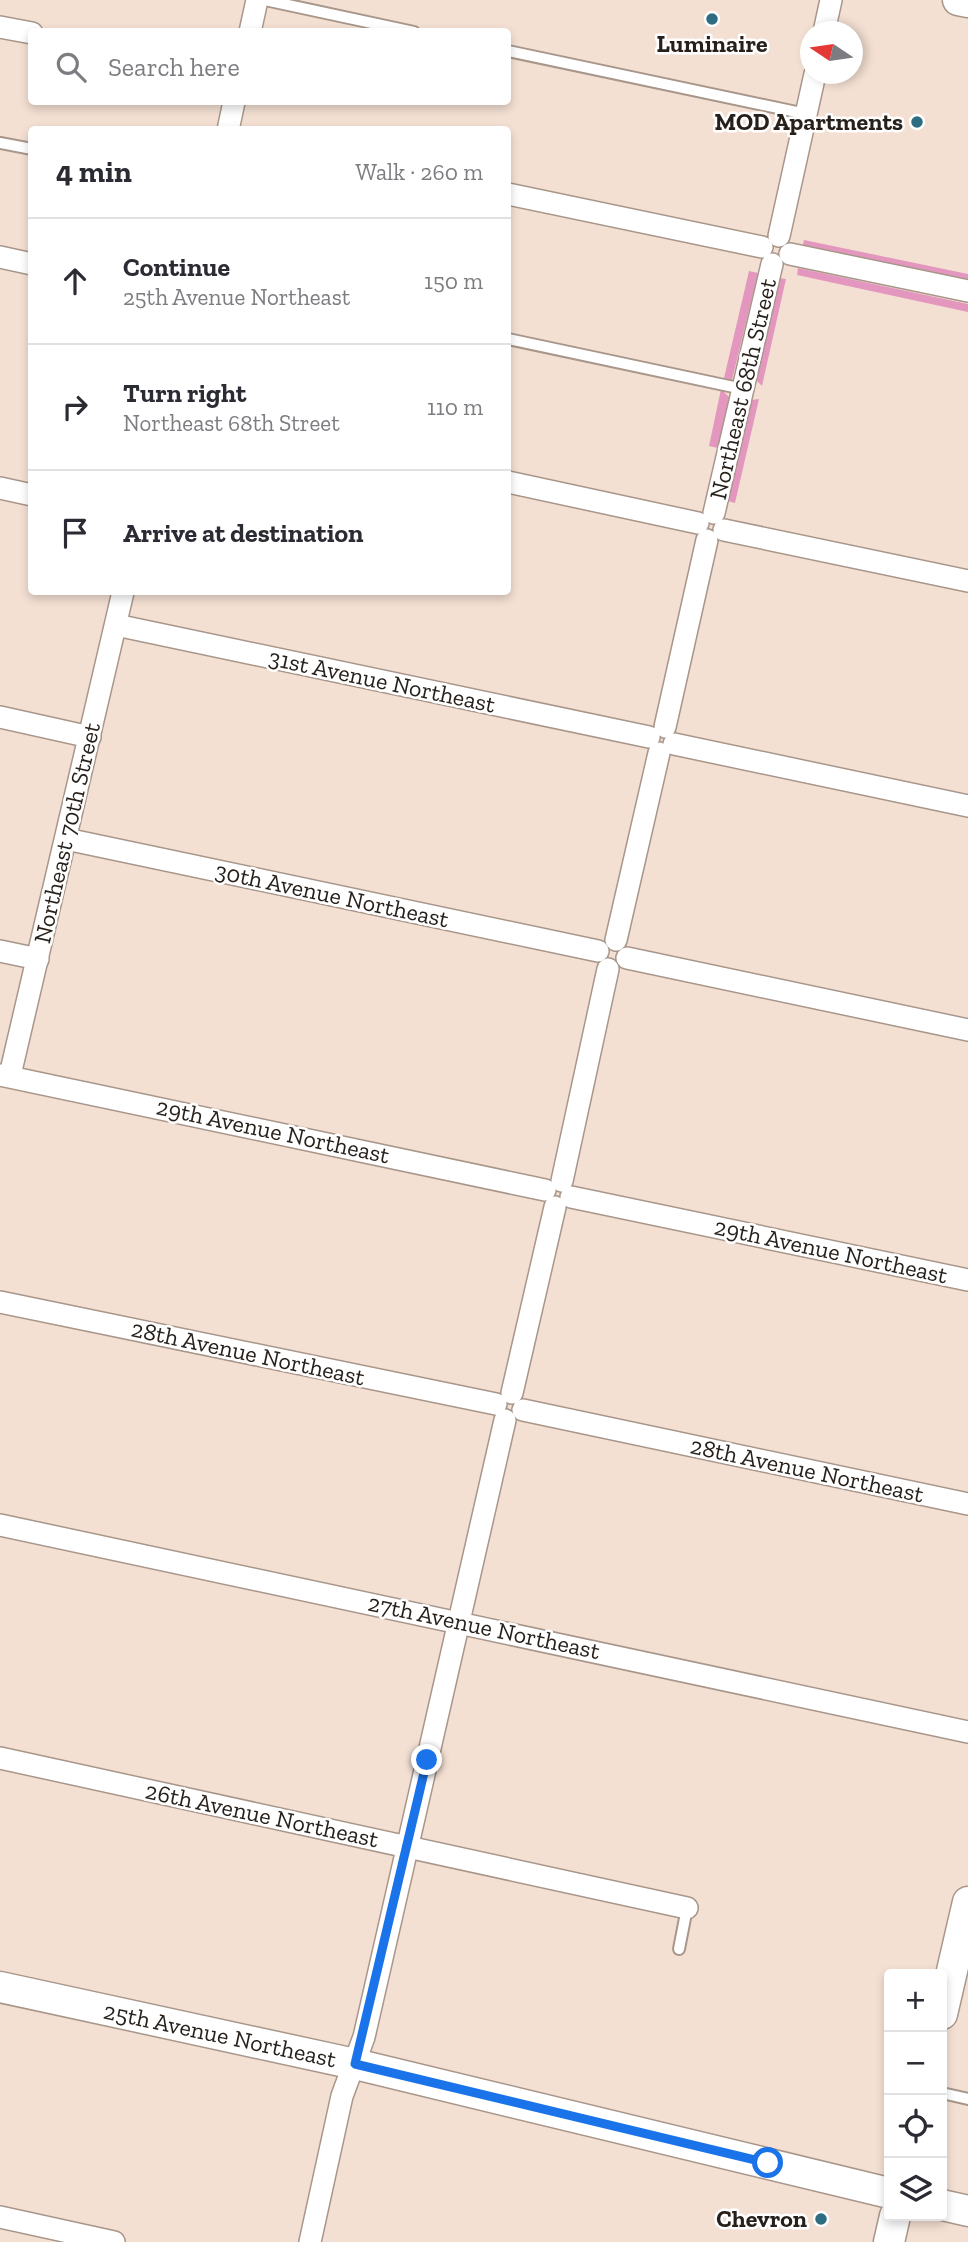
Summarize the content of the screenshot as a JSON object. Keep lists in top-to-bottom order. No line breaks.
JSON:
{"streets":{"main road":["25th Avenue Northeast"],"street":["Northeast 68th Street","31st Avenue Northeast","Northeast 70th Street","30th Avenue Northeast","29th Avenue Northeast","28th Avenue Northeast","27th Avenue Northeast","26th Avenue Northeast"]},"crossings":[["Northeast 68th Street","31st Avenue Northeast"],["Northeast 68th Street","30th Avenue Northeast"],["Northeast 68th Street","29th Avenue Northeast"],["Northeast 68th Street","28th Avenue Northeast"],["Northeast 68th Street","27th Avenue Northeast"],["Northeast 68th Street","26th Avenue Northeast"],["Northeast 68th Street","25th Avenue Northeast"],["31st Avenue Northeast","Northeast 70th Street"],["Northeast 70th Street","30th Avenue Northeast"],["Northeast 70th Street","29th Avenue Northeast"]],"places":["Luminaire","MOD Apartments","Chevron"],"north":"left","page":{"search":"Search here","heading":["4 min","Walk · 260 m"],"list":[["Continue","25th Avenue Northeast","150 m"],["Turn right","Northeast 68th Street","110 m"],"Arrive at destination"],"map_buttons":["+","−"]}}
